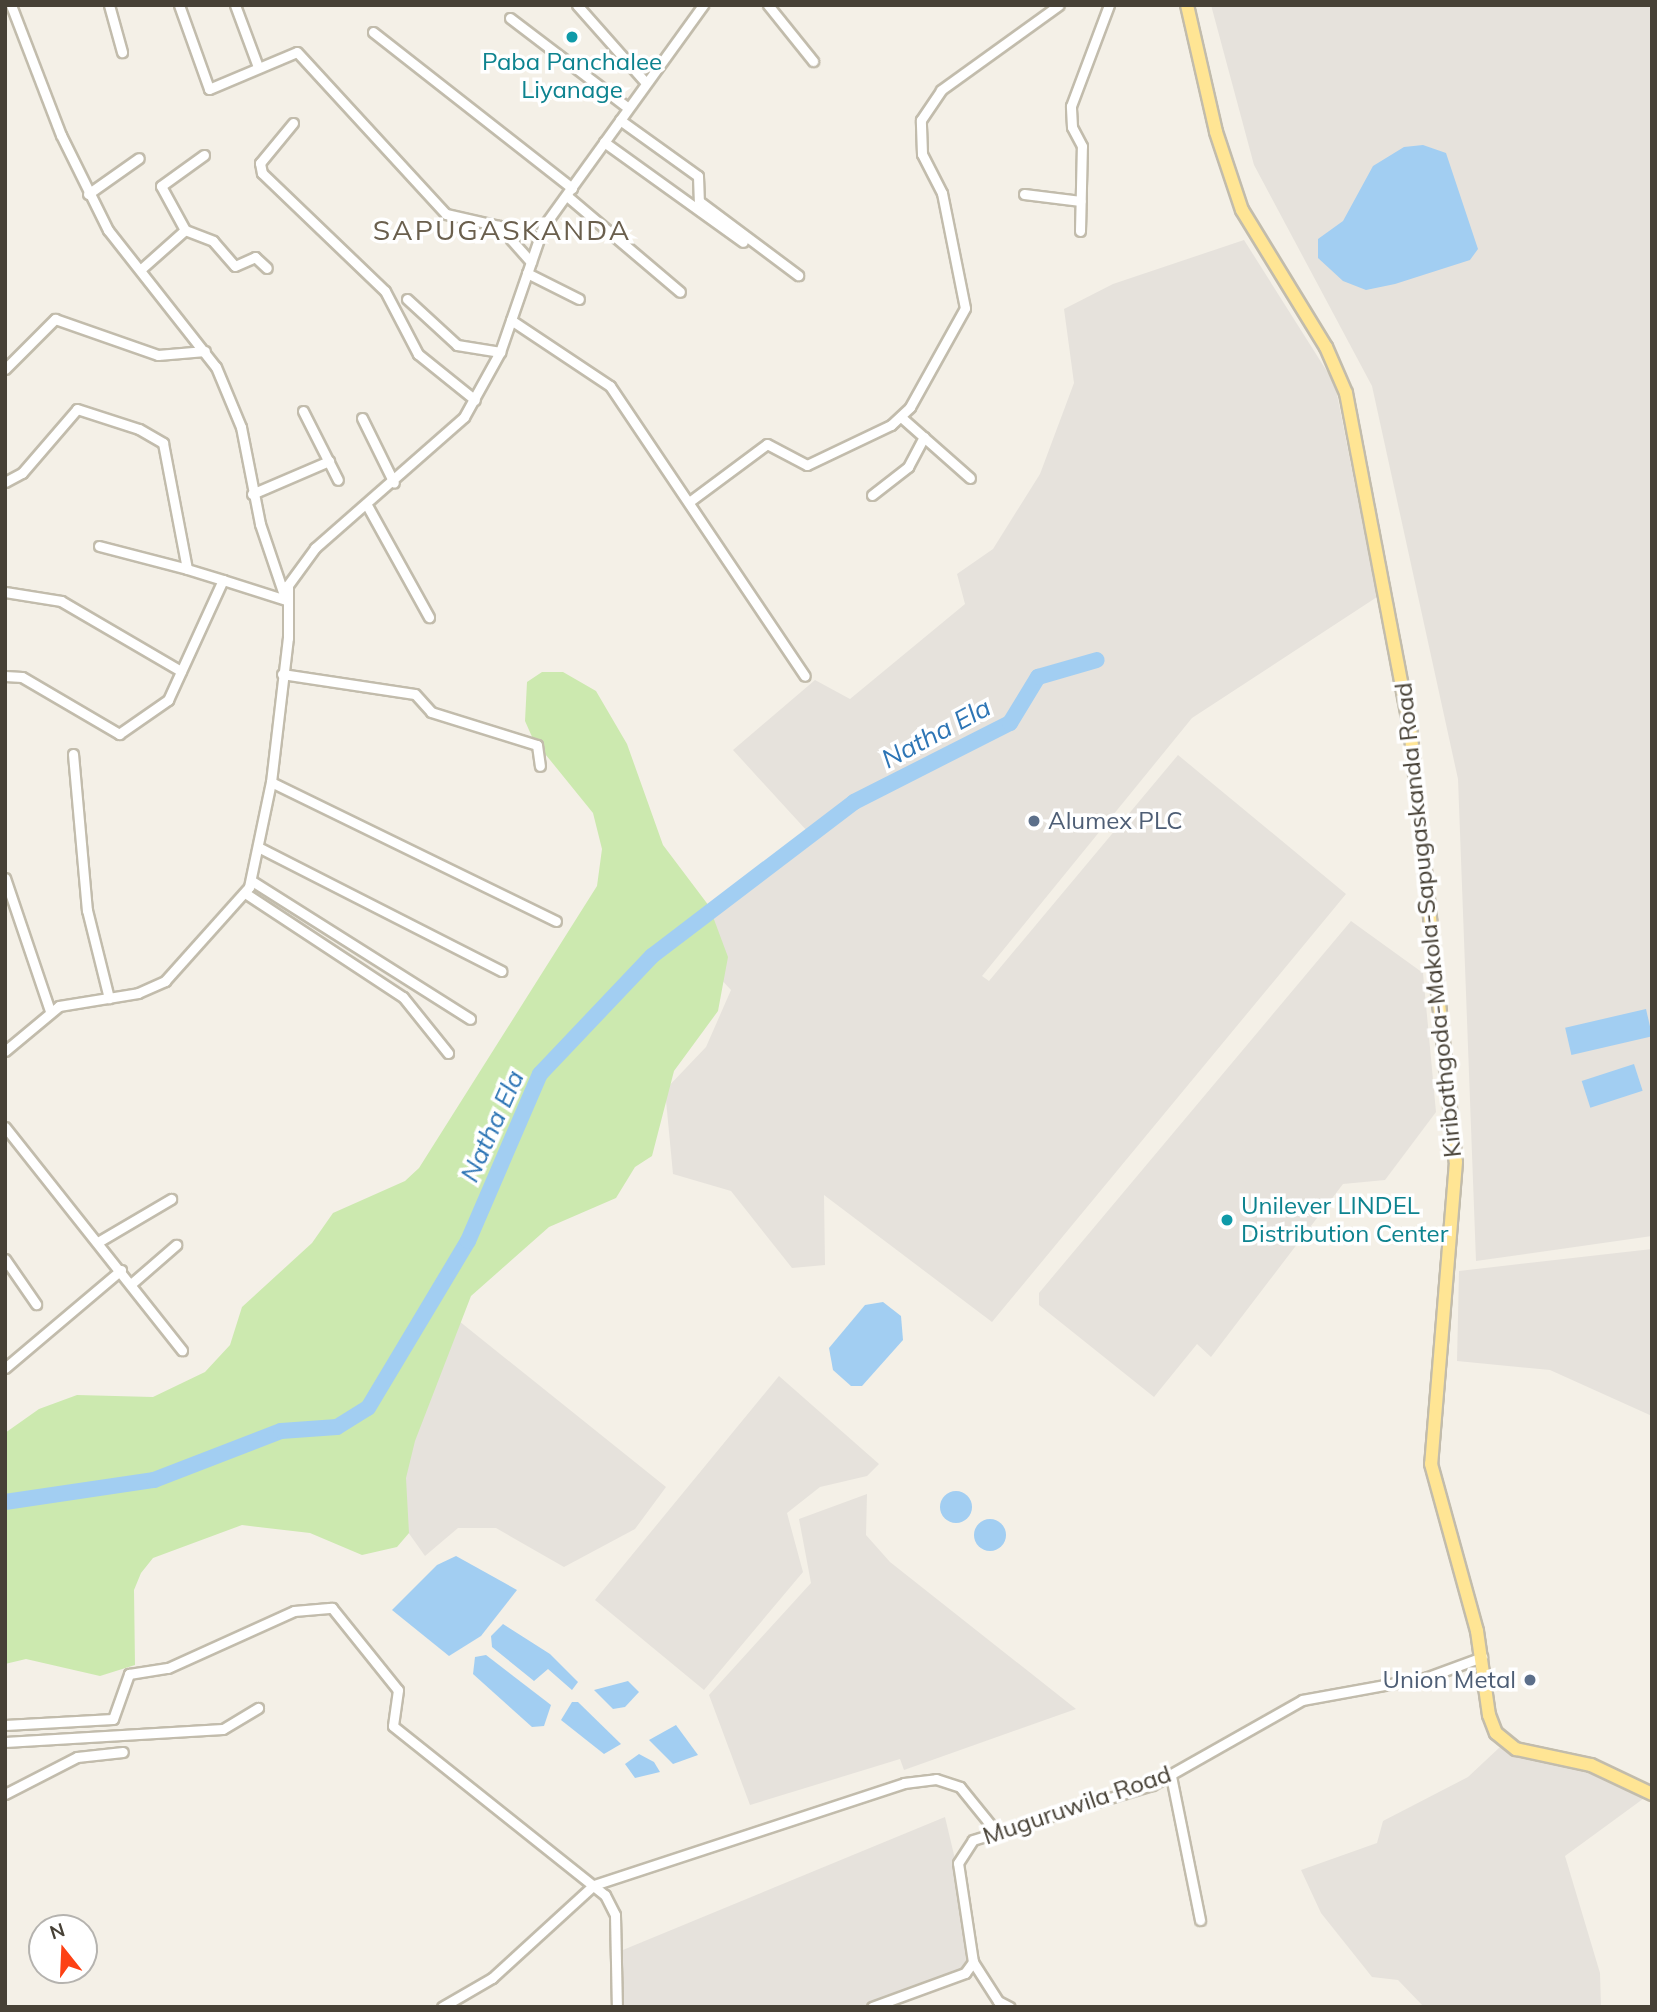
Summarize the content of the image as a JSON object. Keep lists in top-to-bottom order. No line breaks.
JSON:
{"streets":{"main road":["Kiribathgoda-Makola-Sapugaskanda Road"],"street":["Muguruwila Road"]},"crossings":[["Kiribathgoda-Makola-Sapugaskanda Road","Muguruwila Road"]],"districts":["SAPUGASKANDA"],"water":["Natha Ela"],"places":["Paba Panchalee Liyanage","Alumex PLC","Unilever LINDEL Distribution Center","Union Metal"],"north":"top"}
